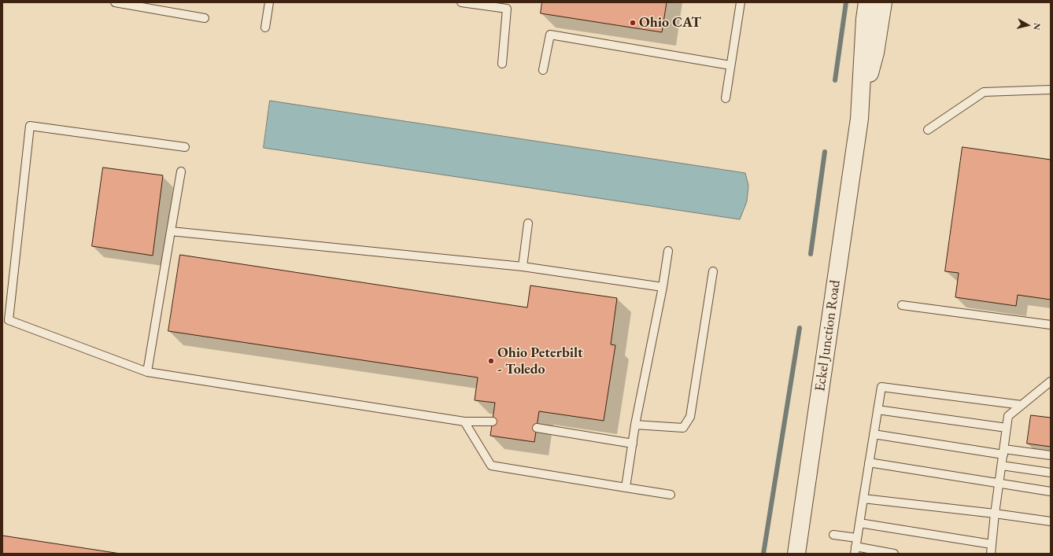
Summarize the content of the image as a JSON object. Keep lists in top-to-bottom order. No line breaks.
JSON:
{"streets":{"street":["Eckel Junction Road"]},"places":["Ohio CAT","Ohio Peterbilt - Toledo"],"north":"right"}
